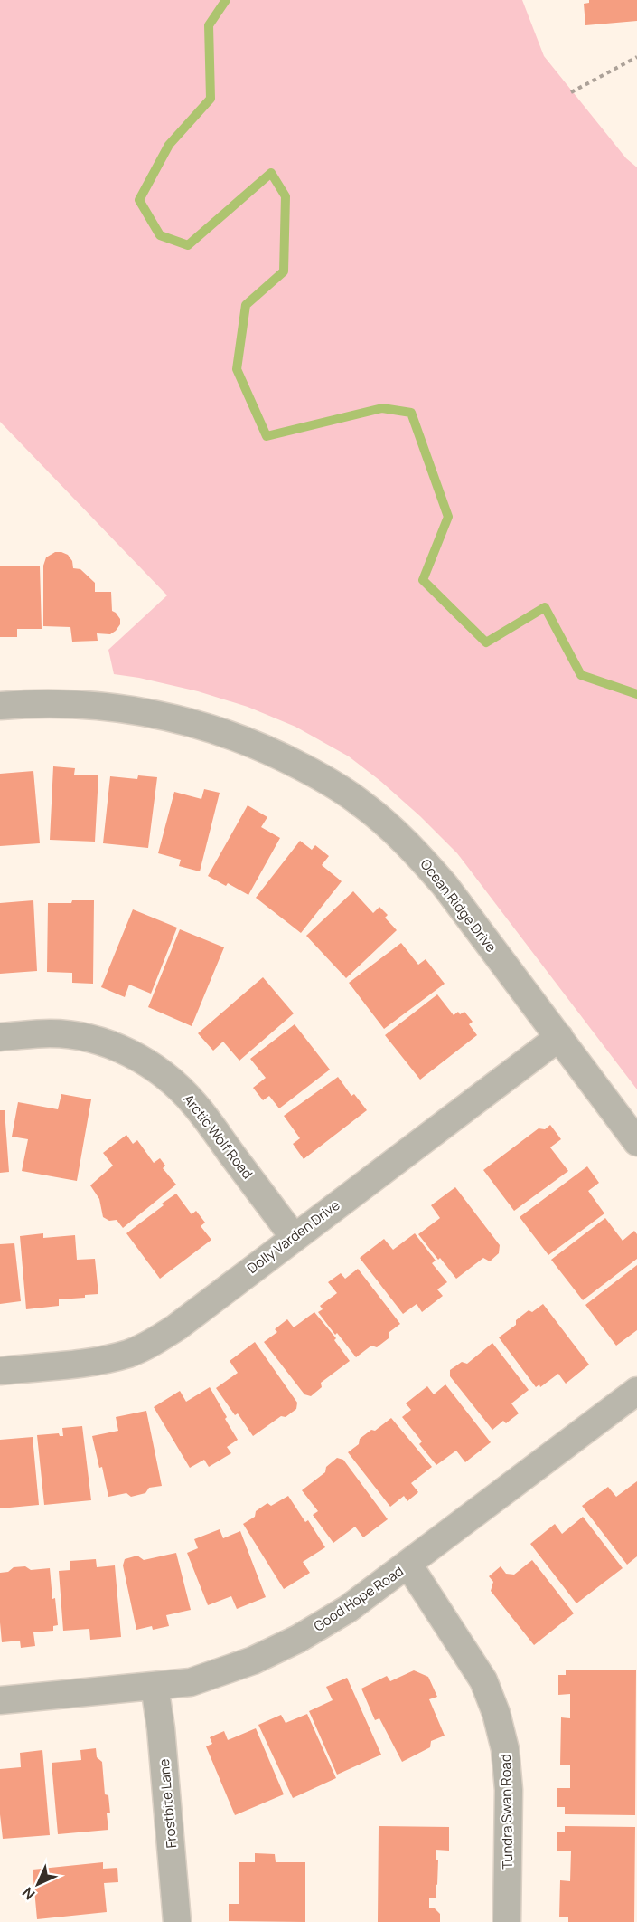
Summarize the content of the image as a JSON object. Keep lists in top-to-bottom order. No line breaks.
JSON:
{"streets":{"street":["Ocean Ridge Drive","Arctic Wolf Road","Dolly Varden Drive","Good Hope Road","Frostbite Lane","Tundra Swan Road"]},"crossings":[["Ocean Ridge Drive","Dolly Varden Drive"],["Arctic Wolf Road","Dolly Varden Drive"],["Good Hope Road","Frostbite Lane"],["Good Hope Road","Tundra Swan Road"]],"north":"bottom left"}
